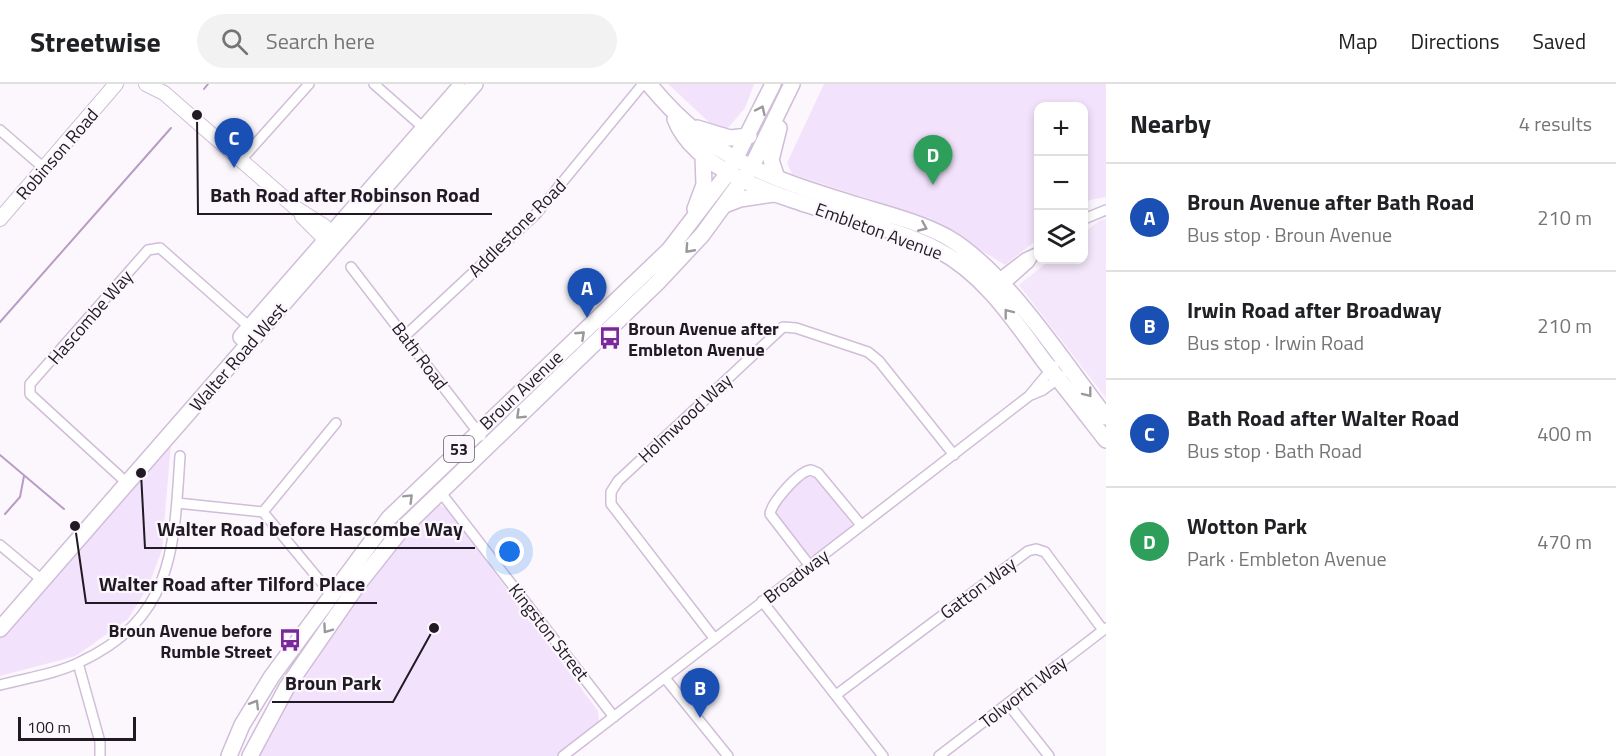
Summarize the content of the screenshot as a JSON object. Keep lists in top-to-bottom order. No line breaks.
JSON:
{"streets":{"main road":["Robinson Road","Embleton Avenue","Walter Road West","Broun Avenue","53"],"street":["Addlestone Road","Hascombe Way","Bath Road","Holmwood Way","Broadway","Gatton Way","Kingston Street","Tolworth Way"]},"crossings":[["Addlestone Road","Bath Road"],["Embleton Avenue","Broun Avenue"],["Embleton Avenue","Broadway"],["Hascombe Way","Walter Road West"],["Bath Road","Broun Avenue"],["Broun Avenue","Kingston Street"],["Holmwood Way","Broadway"],["Broadway","Kingston Street"],["Gatton Way","Tolworth Way"]],"places":{"other":["Bath Road after Robinson Road","Walter Road before Hascombe Way","Walter Road after Tilford Place","Broun Park"],"bus stop":["Broun Avenue after Embleton Avenue","Broun Avenue before Rumble Street"]},"scale_bar":"100 m","page":{"header":"Streetwise","search":"Search here","nav":["Map","Directions","Saved"],"heading":["Nearby","4 results"],"map_buttons":["+","−"],"pins":["C","D","A","B"],"list":[{"mark":"A","name":"Broun Avenue after Bath Road","note":"Bus stop · Broun Avenue","value":"210 m"},{"mark":"B","name":"Irwin Road after Broadway","note":"Bus stop · Irwin Road","value":"210 m"},{"mark":"C","name":"Bath Road after Walter Road","note":"Bus stop · Bath Road","value":"400 m"},{"mark":"D","name":"Wotton Park","note":"Park · Embleton Avenue","value":"470 m"}],"scale":"100 m"}}
